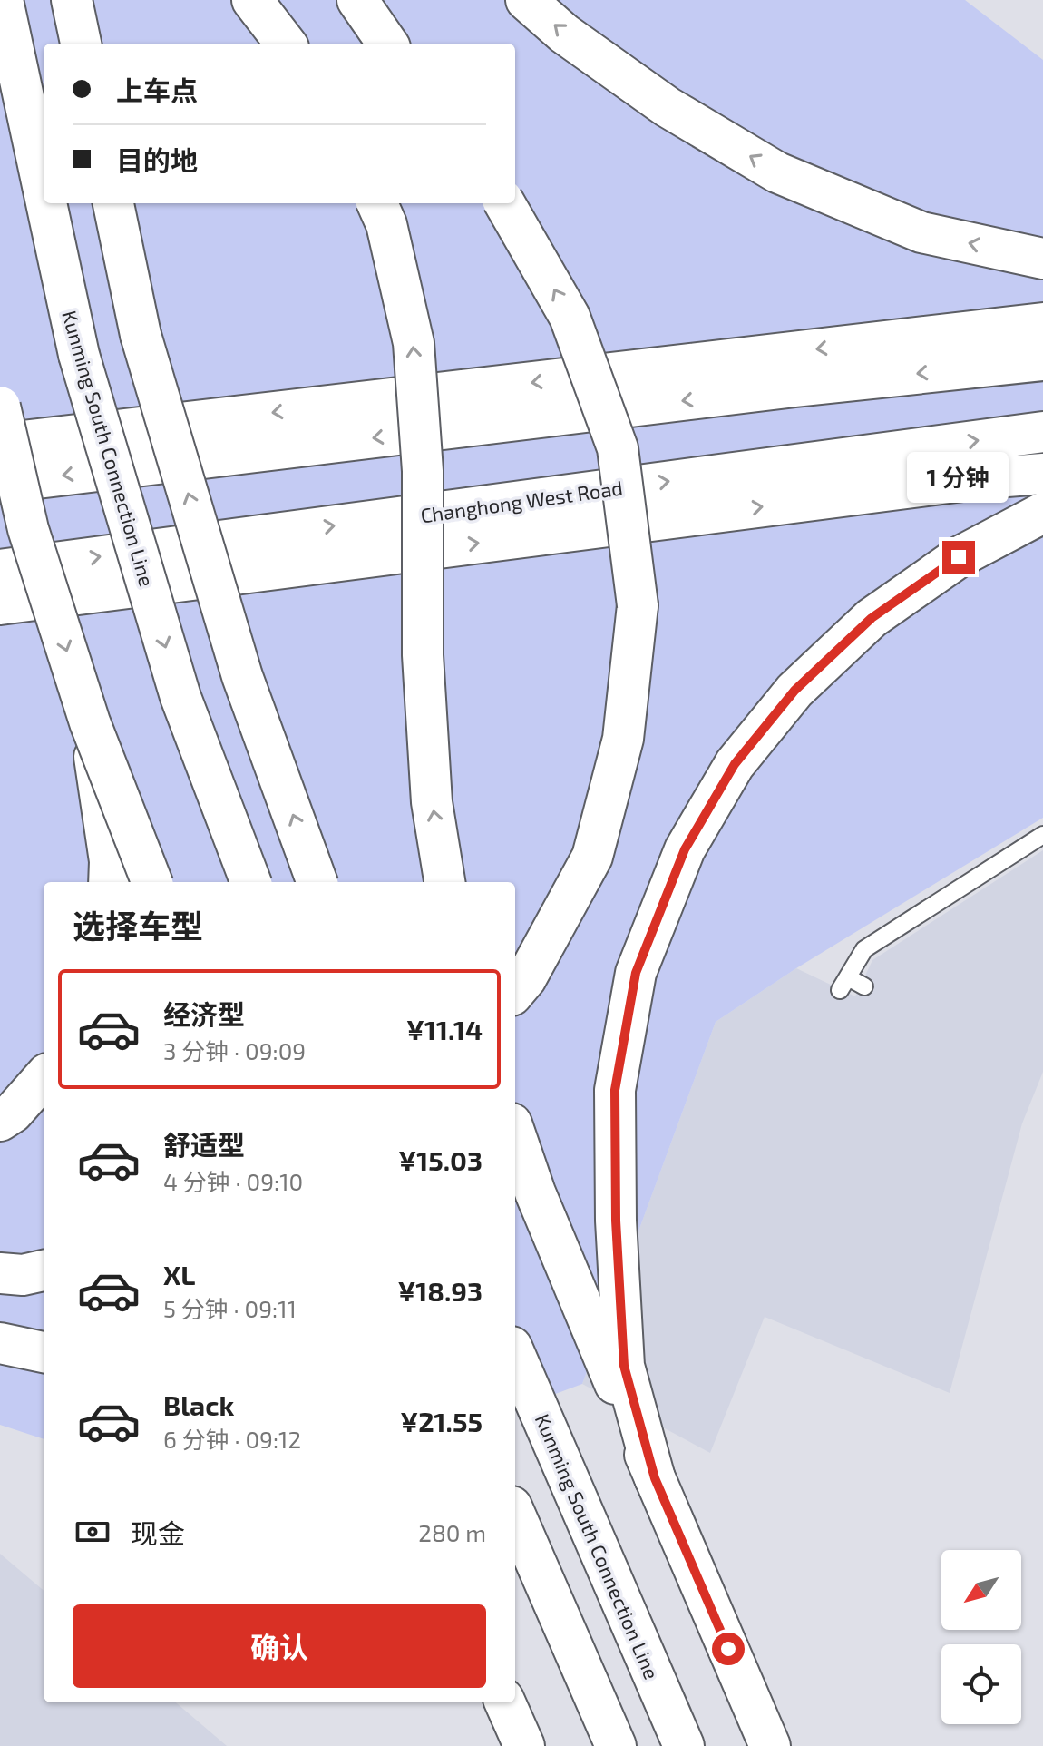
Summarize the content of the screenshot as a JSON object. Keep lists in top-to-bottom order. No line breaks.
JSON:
{"streets":{"main road":["Kunming South Connection Line","Changhong West Road"]},"north":"bottom left","page":{"banner":["上车点","目的地"],"bubble":"1 分钟","heading":"选择车型","list":[{"name":"经济型","note":"3 分钟 · 09:09","value":"¥11.14"},{"name":"舒适型","note":"4 分钟 · 09:10","value":"¥15.03"},{"name":"XL","note":"5 分钟 · 09:11","value":"¥18.93"},{"name":"Black","note":"6 分钟 · 09:12","value":"¥21.55"}],"pay":["现金","280 m"],"buttons":"确认"}}
